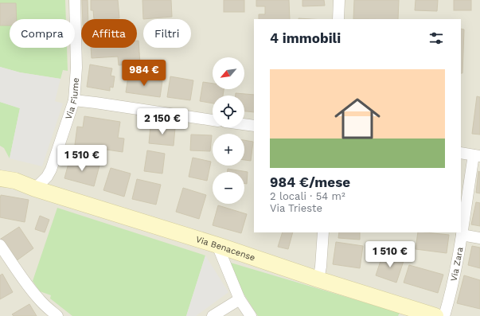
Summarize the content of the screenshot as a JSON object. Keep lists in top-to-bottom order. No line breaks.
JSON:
{"streets":{"main road":["Via Benacense"],"street":["Via Fiume","Via Zara"]},"crossings":[["Via Fiume","Via Benacense"]],"north":"bottom left","page":{"chip":["Compra","Affitta","Filtri"],"heading":"4 immobili","map_buttons":["+","−"],"list":[{"name":"984 €/mese","note":"2 locali · 54 m² · Via Trieste"}],"price":["984 €","2 150 €","1 510 €","1 510 €"]}}
